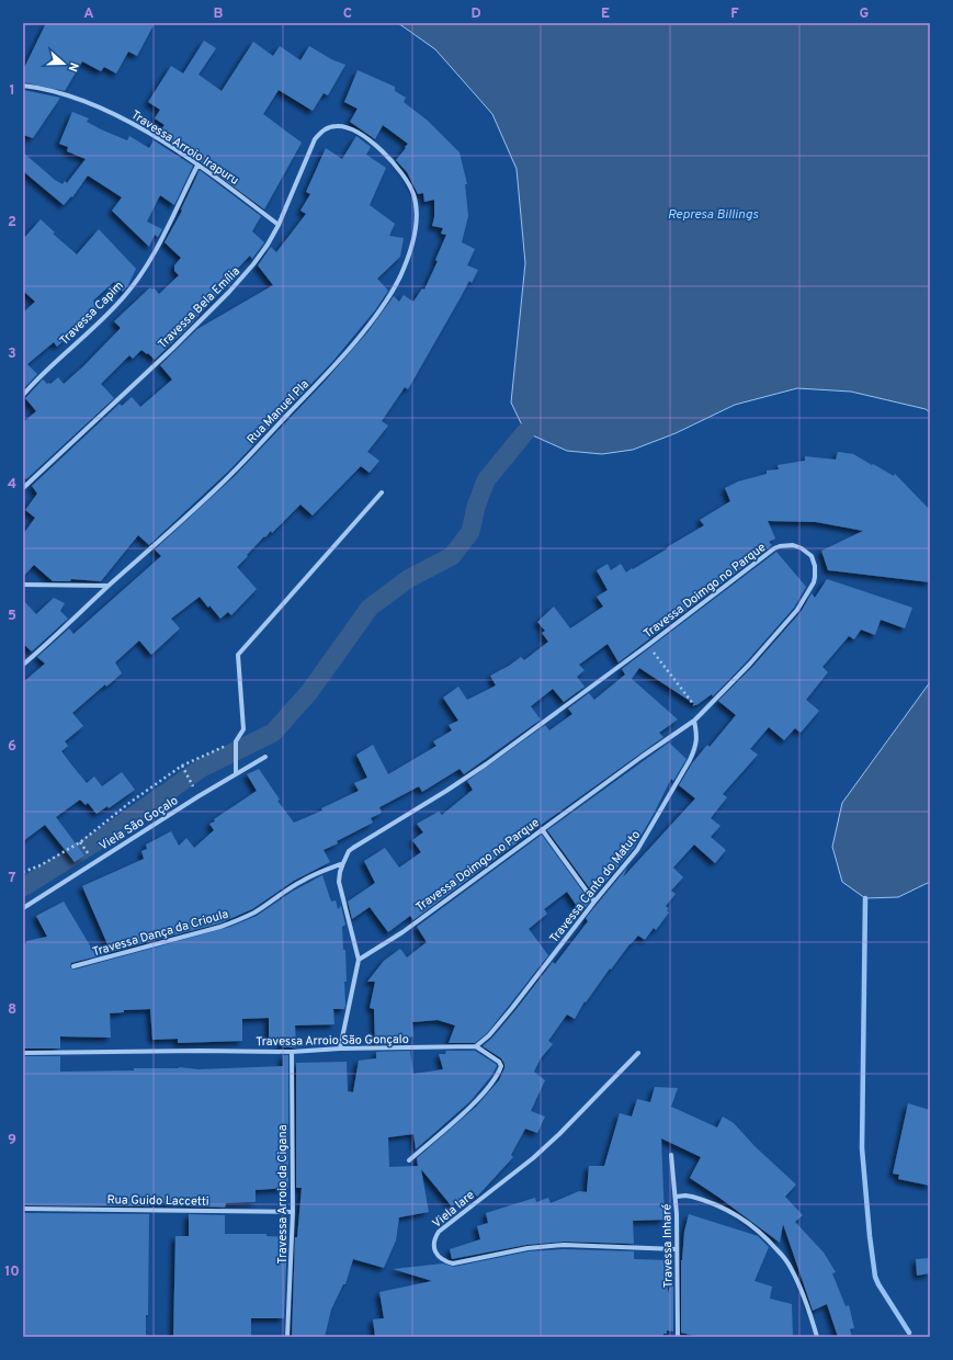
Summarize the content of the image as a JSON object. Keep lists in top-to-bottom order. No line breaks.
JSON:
{"streets":{"street":["Travessa Arroio Irapuru","Travessa Bela Emília","Travessa Capim","Rua Manuel Pla","Travessa Doimgo no Parque","Viela São Goçalo","Travessa Canto do Matuto","Travessa Dança da Crioula","Travessa Arroio São Gonçalo","Travessa Arroio da Cigana","Rua Guido Laccetti","Viela Iare","Travessa Inharé"]},"crossings":[["Travessa Arroio Irapuru","Travessa Bela Emília"],["Travessa Arroio Irapuru","Travessa Capim"],["Travessa Bela Emília","Rua Manuel Pla"],["Travessa Doimgo no Parque","Travessa Canto do Matuto"],["Travessa Doimgo no Parque","Travessa Dança da Crioula"],["Travessa Canto do Matuto","Travessa Arroio São Gonçalo"],["Travessa Arroio São Gonçalo","Travessa Arroio da Cigana"],["Travessa Arroio da Cigana","Rua Guido Laccetti"],["Viela Iare","Travessa Inharé"]],"water":["Represa Billings"],"north":"right","grid":{"columns":["A","B","C","D","E","F","G"],"rows":["1","2","3","4","5","6","7","8","9","10"]}}
